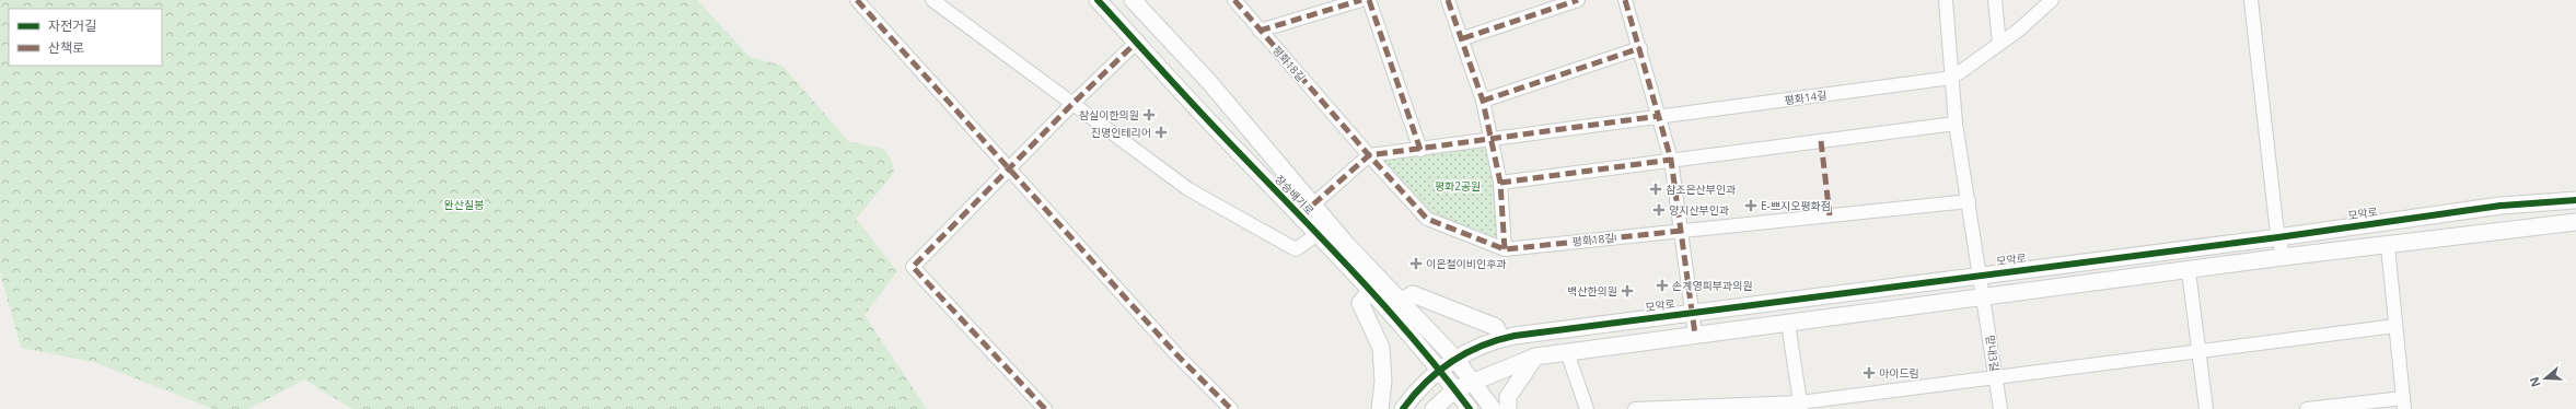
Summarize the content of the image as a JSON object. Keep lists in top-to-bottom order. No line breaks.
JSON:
{"streets":{"street":["평화18길","평화14길","장승배기로","모악로","맏내3길"]},"crossings":[["장승배기로","모악로"]],"parks":["평화2공원","완산칠봉"],"places":{"health":["참실이한의원","진명인테리어","참조은산부인과","E-쁘지오평화점","양지산부인과","이은철이비인후과","손계영피부과의원","백산한의원","아이드림"]},"legend":["자전거길","산책로"],"north":"left"}
